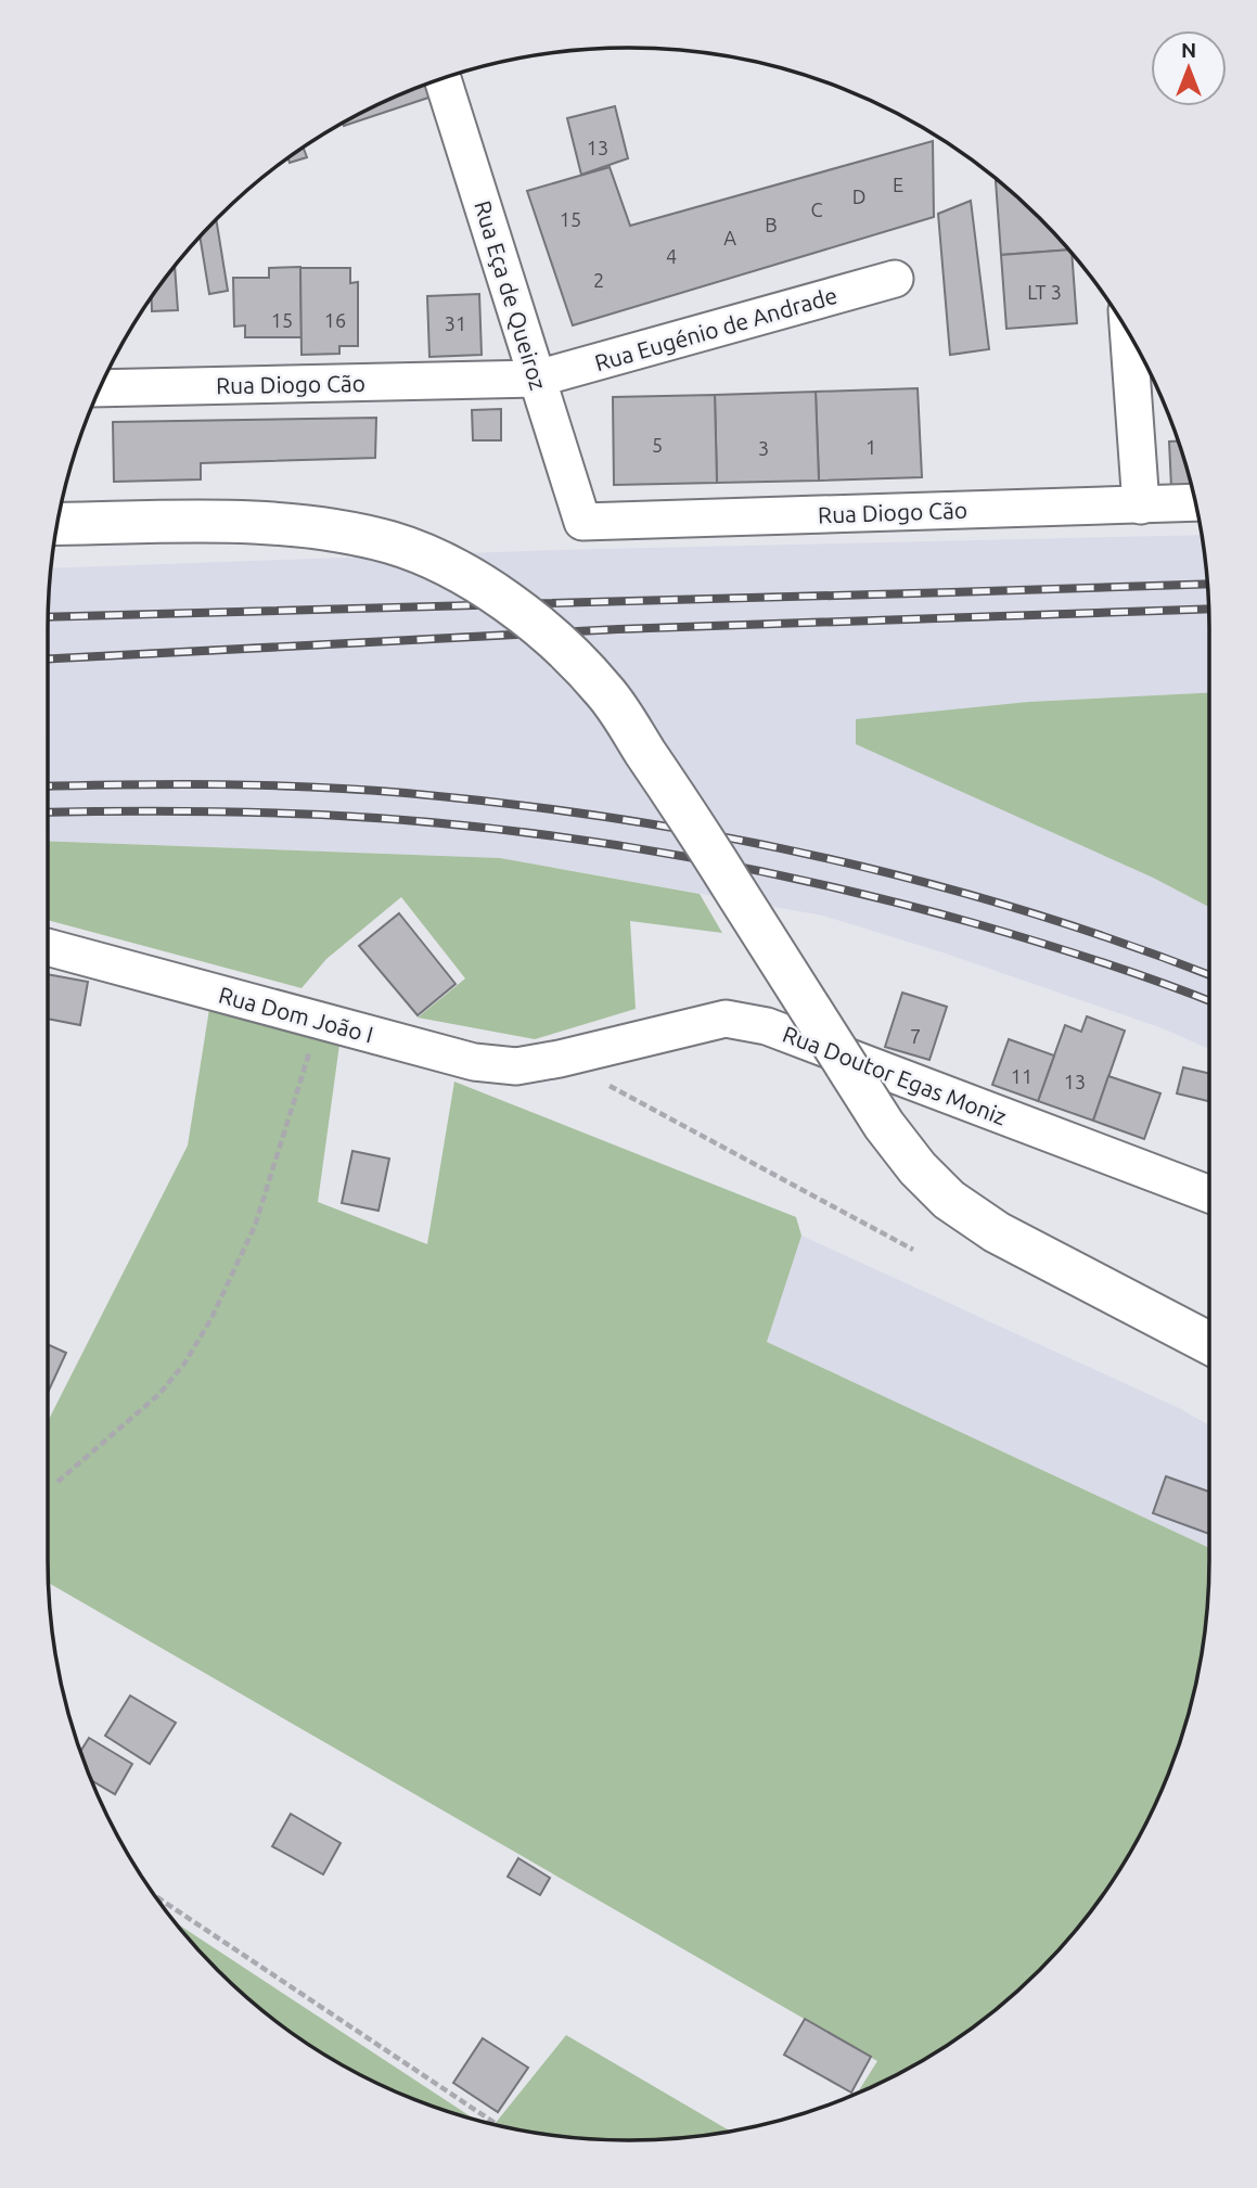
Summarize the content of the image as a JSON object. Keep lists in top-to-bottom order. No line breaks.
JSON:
{"streets":{"street":["Rua Eça de Queiroz","Rua Eugénio de Andrade","Rua Diogo Cão","Rua Dom João I","Rua Doutor Egas Moniz"]},"crossings":[["Rua Eça de Queiroz","Rua Eugénio de Andrade"],["Rua Eça de Queiroz","Rua Diogo Cão"],["Rua Eugénio de Andrade","Rua Diogo Cão"],["Rua Dom João I","Rua Doutor Egas Moniz"]],"house_numbers":["13","E","D","C","15","B","A","4","2","LT 3","15","16","31","5","1","3","7","11","13"],"north":"top"}
